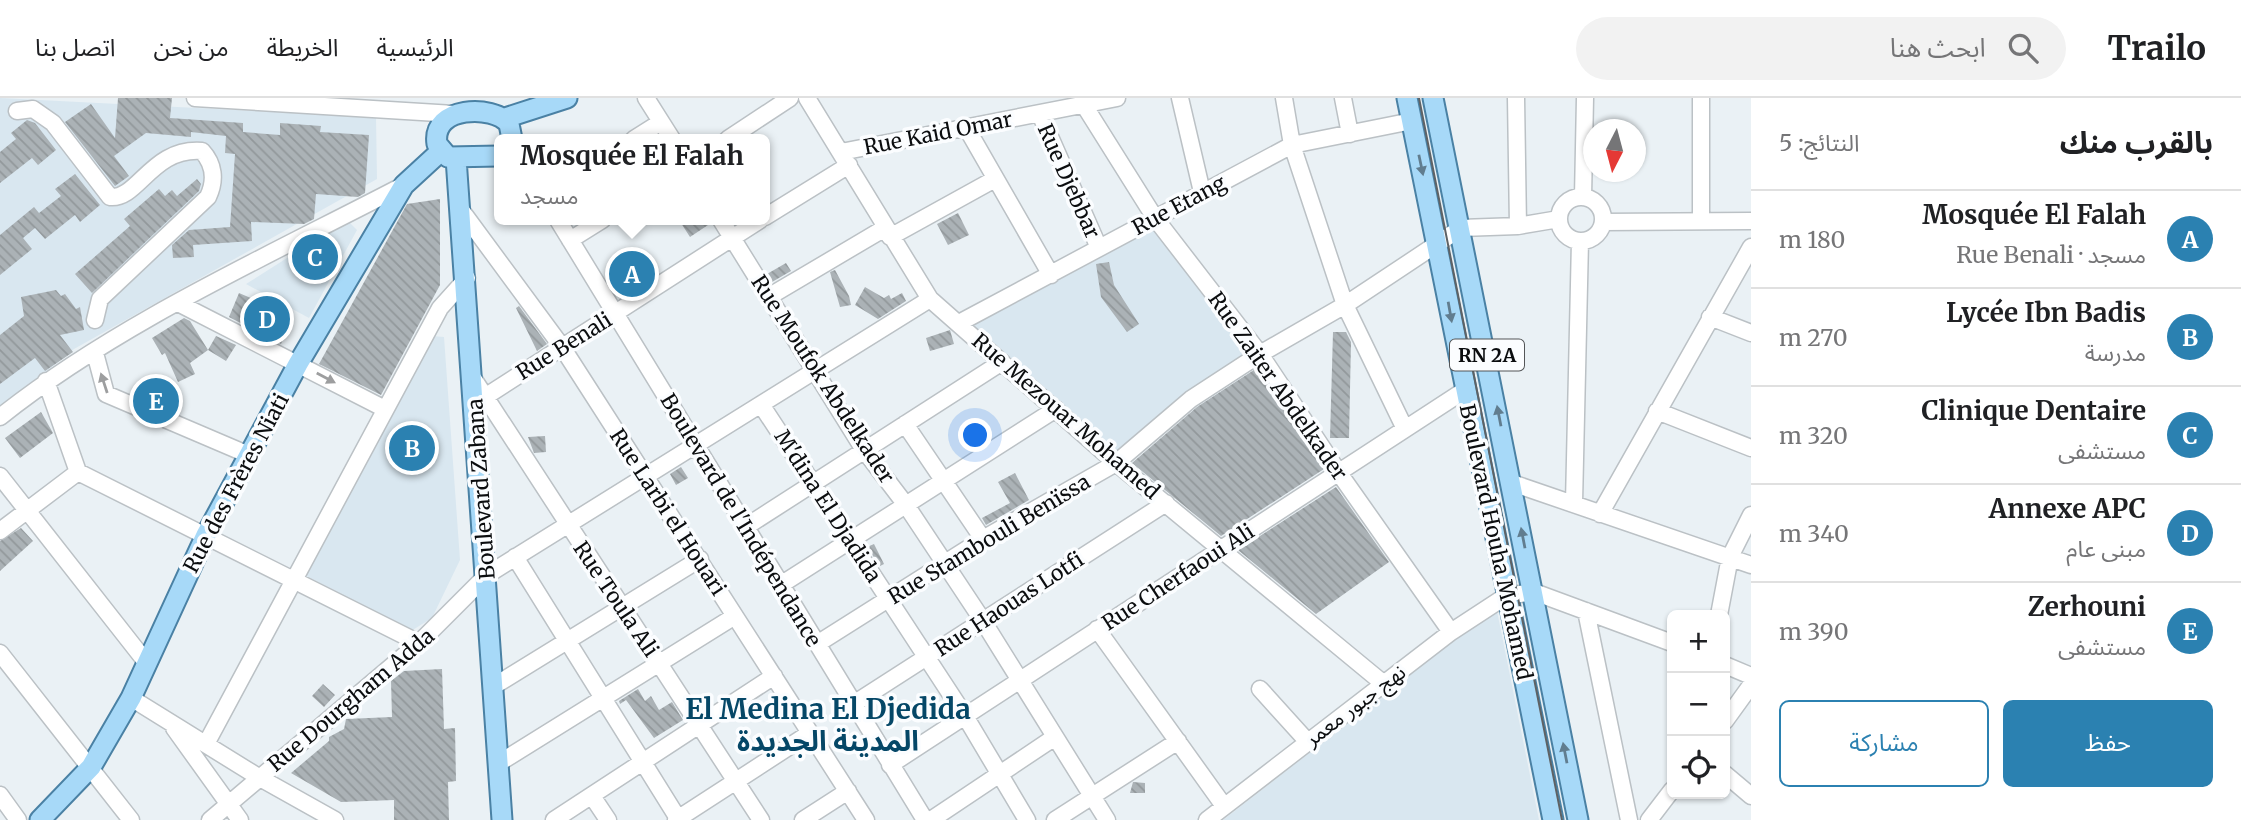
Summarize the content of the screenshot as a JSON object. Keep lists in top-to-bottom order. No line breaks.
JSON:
{"streets":{"main road":["RN 2A","Rue des Frères Niati","Boulevard Zabana","Boulevard Houha Mohamed"],"street":["Rue Kaid Omar","Rue Djebbar","Rue Etang","Rue Benali","Rue Moufok Abdelkader","Rue Zaiter Abdelkader","Rue Mezouar Mohamed","M'dina El Djadida","Rue Larbi el Houari","Boulevard de l'Indépendance","Rue Stambouli Benïssa","Rue Cherfaoui Ali","Rue Toula Ali","Rue Haouas Lotfi","Rue Dourgham Adda","نهج جبور معمر"]},"crossings":[["Rue Kaid Omar","Rue Djebbar"],["Rue Kaid Omar","Rue Zaiter Abdelkader"],["Rue Kaid Omar","Rue Mezouar Mohamed"],["Rue Djebbar","Rue Etang"],["Rue Etang","Rue Zaiter Abdelkader"],["Rue Etang","Rue Mezouar Mohamed"],["Rue Etang","Boulevard Houha Mohamed"],["Rue Benali","Rue Moufok Abdelkader"],["Rue Benali","Boulevard Zabana"],["Rue Benali","Rue Larbi el Houari"],["Rue Benali","Boulevard de l'Indépendance"],["Rue Benali","Rue Toula Ali"],["Rue Moufok Abdelkader","Rue Stambouli Benïssa"],["Rue Moufok Abdelkader","Rue Cherfaoui Ali"],["Rue Moufok Abdelkader","Rue Haouas Lotfi"],["Rue Moufok Abdelkader","Rue Dourgham Adda"],["Rue Zaiter Abdelkader","Rue Stambouli Benïssa"],["Rue Zaiter Abdelkader","Rue Cherfaoui Ali"],["Rue Zaiter Abdelkader","نهج جبور معمر"],["Rue Mezouar Mohamed","Rue Stambouli Benïssa"],["Rue Mezouar Mohamed","Rue Cherfaoui Ali"],["Rue Mezouar Mohamed","Rue Haouas Lotfi"],["Rue Mezouar Mohamed","Rue Dourgham Adda"],["Rue Mezouar Mohamed","نهج جبور معمر"],["Rue des Frères Niati","Boulevard Zabana"],["Boulevard Zabana","Rue Larbi el Houari"],["Boulevard Zabana","Rue Toula Ali"],["Boulevard Zabana","Rue Dourgham Adda"],["M'dina El Djadida","Rue Stambouli Benïssa"],["M'dina El Djadida","Rue Cherfaoui Ali"],["M'dina El Djadida","Rue Haouas Lotfi"],["M'dina El Djadida","Rue Dourgham Adda"],["Rue Larbi el Houari","Rue Dourgham Adda"],["Boulevard de l'Indépendance","Rue Stambouli Benïssa"],["Boulevard de l'Indépendance","Rue Cherfaoui Ali"],["Boulevard de l'Indépendance","Rue Haouas Lotfi"],["Boulevard de l'Indépendance","Rue Dourgham Adda"],["Rue Stambouli Benïssa","Boulevard Houha Mohamed"],["Boulevard Houha Mohamed","Rue Cherfaoui Ali"],["Boulevard Houha Mohamed","نهج جبور معمر"],["Rue Toula Ali","Rue Dourgham Adda"]],"districts":["El Medina El Djedida المدينة الجديدة"],"north":"bottom","page":{"header":"Trailo","search":"ابحث هنا","nav":["الرئيسية","الخريطة","من نحن","اتصل بنا"],"heading":["بالقرب منك","النتائج: 5"],"popup":["Mosquée El Falah","مسجد"],"list":[{"mark":"A","name":"Mosquée El Falah","note":"مسجد · Rue Benali","value":"180 m"},{"mark":"B","name":"Lycée Ibn Badis","note":"مدرسة","value":"270 m"},{"mark":"C","name":"Clinique Dentaire","note":"مستشفى","value":"320 m"},{"mark":"D","name":"Annexe APC","note":"مبنى عام","value":"340 m"},{"mark":"E","name":"Zerhouni","note":"مستشفى","value":"390 m"}],"pins":["C","A","D","E","B"],"map_buttons":["+","−"],"buttons":["حفظ","مشاركة"]}}
